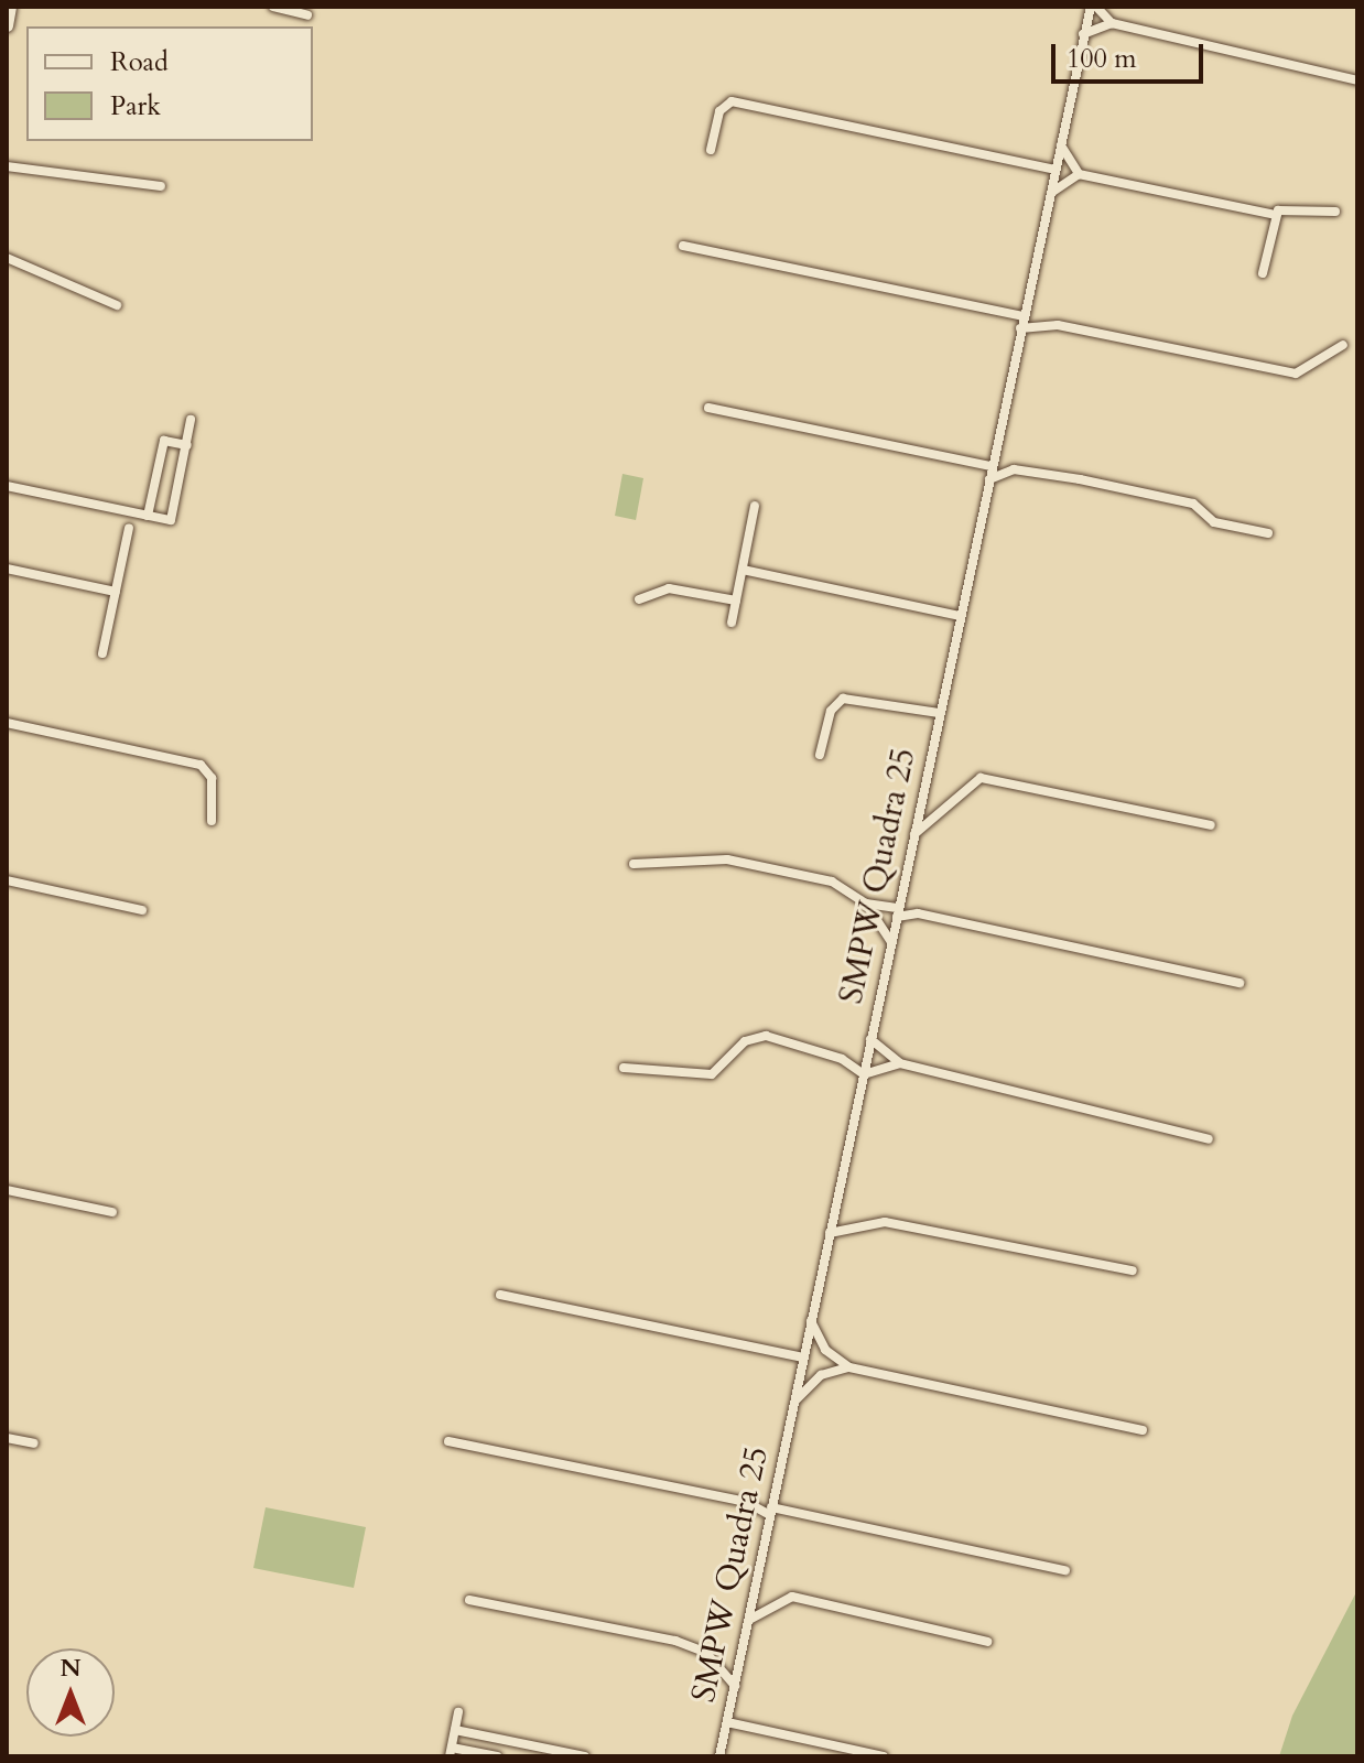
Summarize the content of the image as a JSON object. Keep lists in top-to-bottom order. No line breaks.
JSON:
{"streets":{"street":["SMPW Quadra 25"]},"legend":["Road","Park"],"scale_bar":"100 m","north":"top"}
